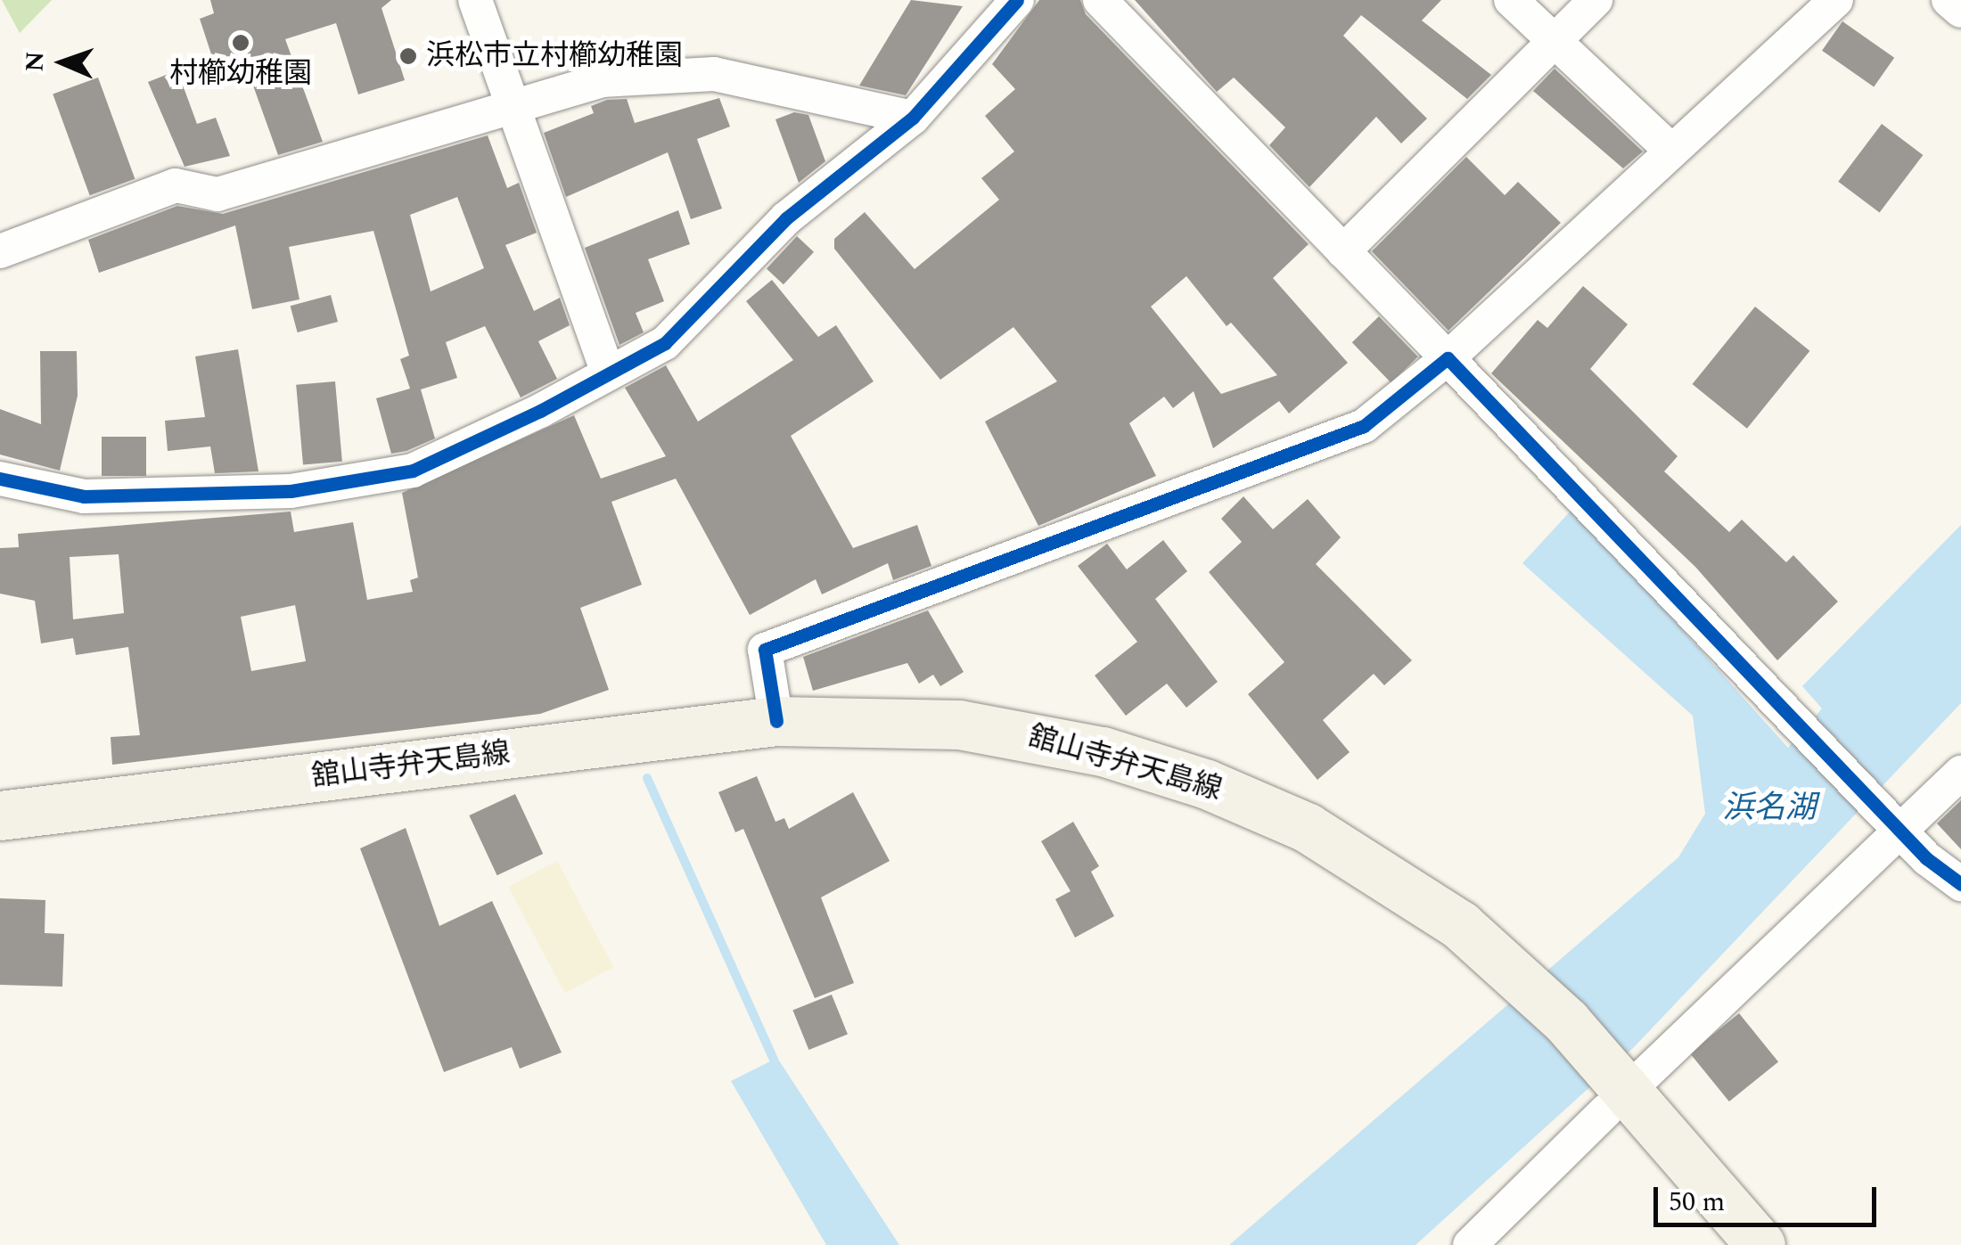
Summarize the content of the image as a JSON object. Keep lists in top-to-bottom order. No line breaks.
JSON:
{"streets":{"main road":["舘山寺弁天島線"]},"water":["浜名湖"],"places":["村櫛幼稚園","浜松市立村櫛幼稚園"],"scale_bar":"50 m","north":"left"}
